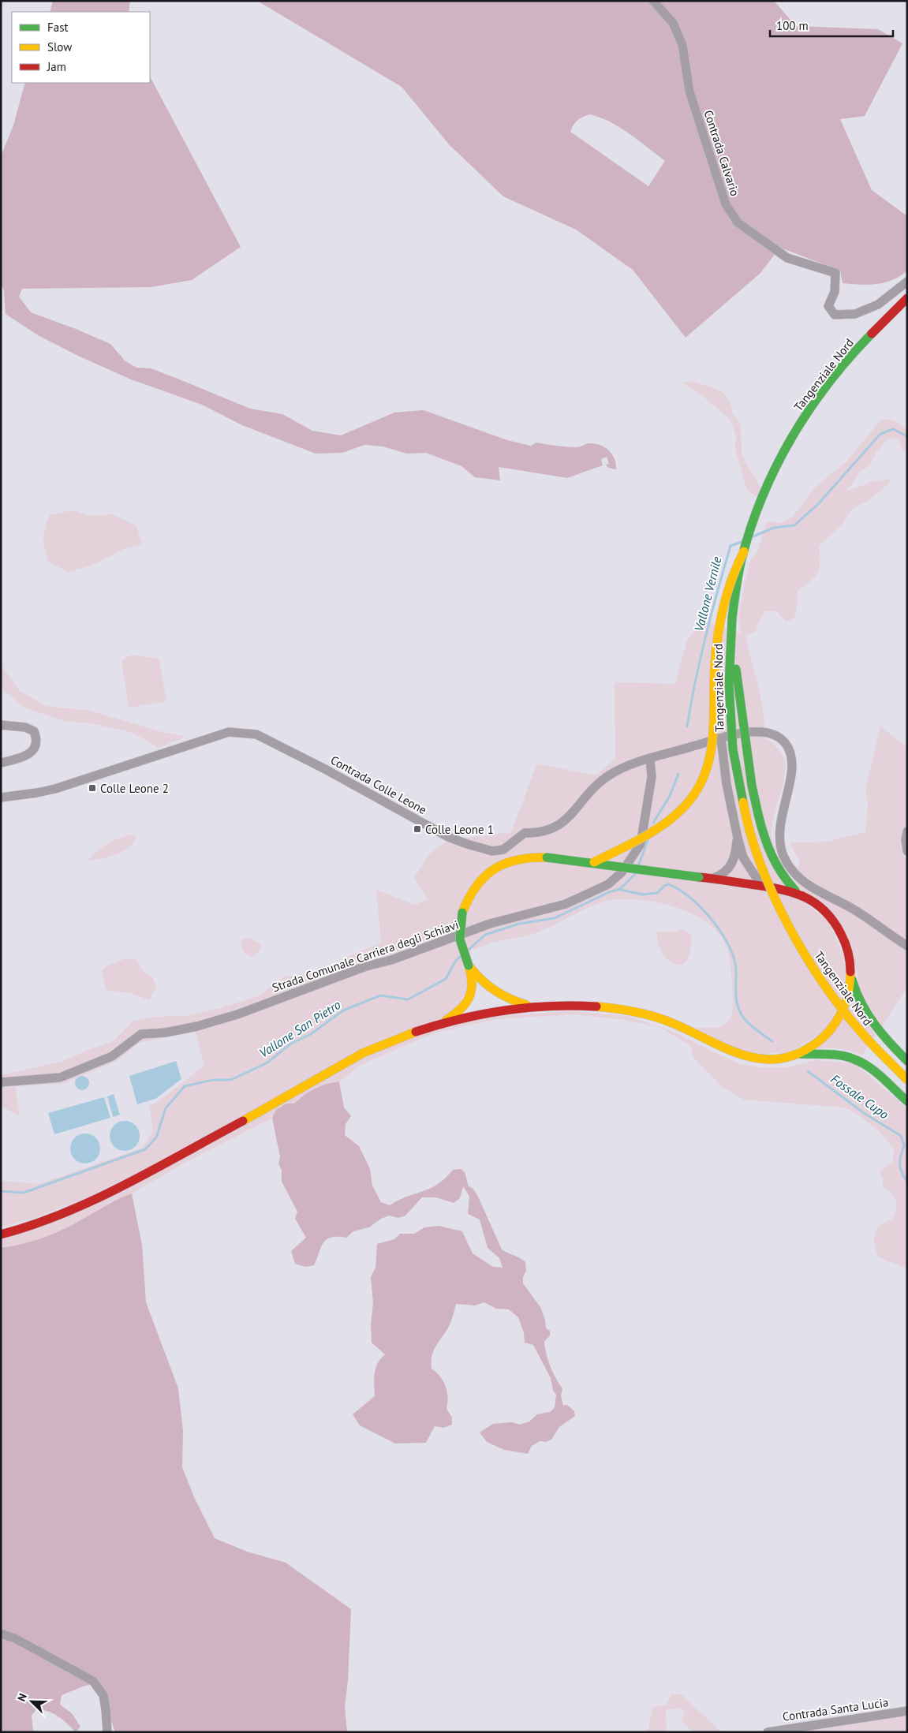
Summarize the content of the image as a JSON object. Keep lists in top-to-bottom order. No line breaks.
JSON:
{"streets":{"main road":["Tangenziale Nord"],"street":["Contrada Calvario","Contrada Colle Leone","Strada Comunale Carriera degli Schiavi","Contrada Santa Lucia"]},"crossings":[["Contrada Colle Leone","Strada Comunale Carriera degli Schiavi"]],"water":["Vallone Vernile","Vallone San Pietro","Fossale Cupo"],"places":{"transit":["Colle Leone 2","Colle Leone 1"]},"legend":["Fast","Slow","Jam"],"scale_bar":"100 m","north":"top left"}
